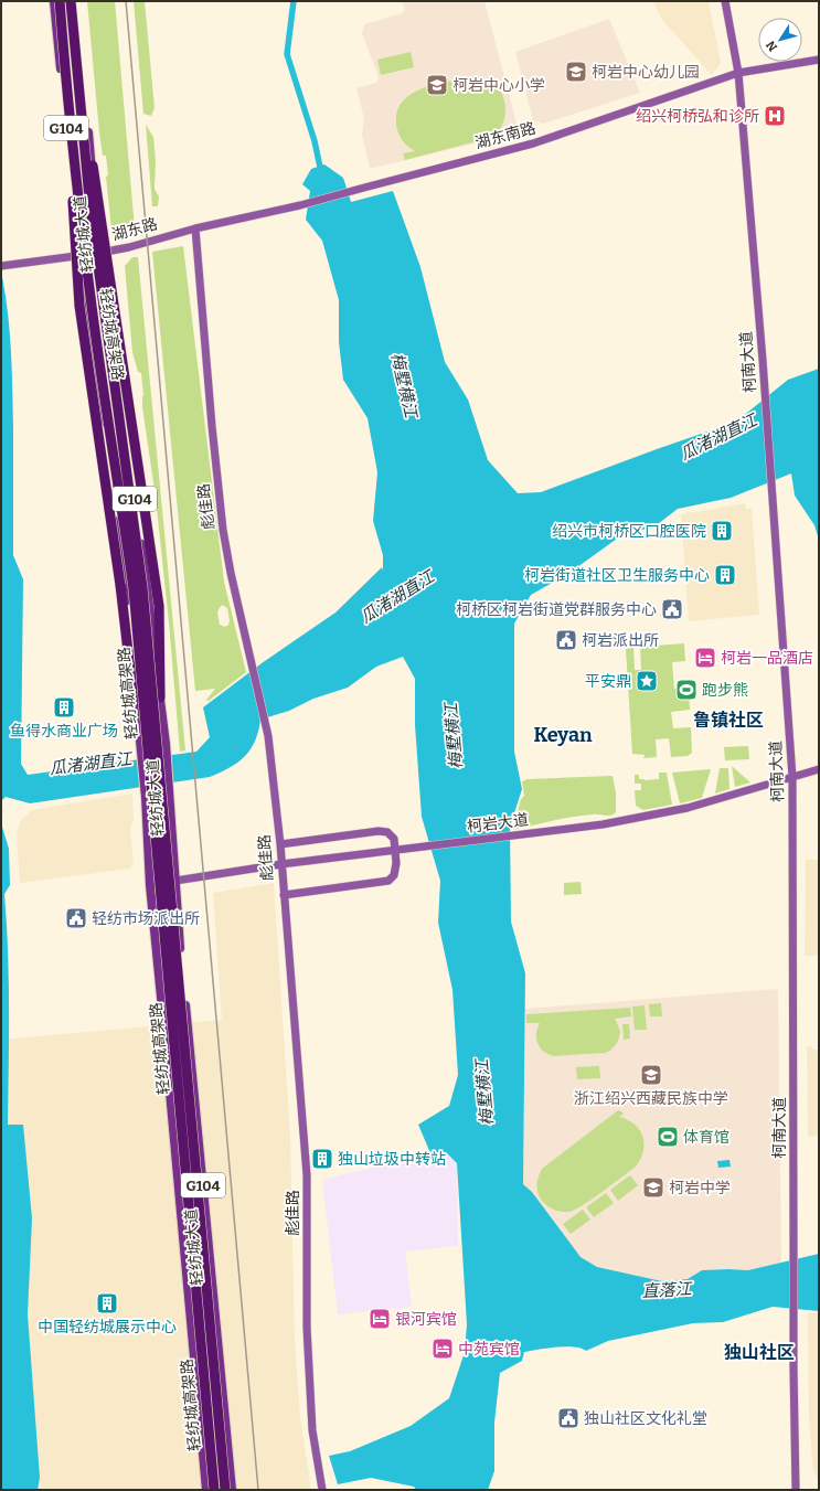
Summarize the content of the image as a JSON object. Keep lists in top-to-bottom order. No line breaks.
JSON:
{"streets":{"highway":["轻纺城高架路"],"main road":["G104","轻纺城大道"],"street":["湖东南路","湖东路","柯南大道","彪佳路","柯岩大道"]},"crossings":[["湖东南路","湖东路"],["湖东南路","柯南大道"],["湖东南路","彪佳路"],["湖东路","轻纺城大道"],["湖东路","彪佳路"],["轻纺城大道","柯岩大道"],["柯南大道","柯岩大道"],["彪佳路","柯岩大道"]],"districts":["鲁镇社区","Keyan","独山社区"],"water":["梅墅横江","瓜渚湖直江","直落江"],"places":{"school or university":["柯岩中心幼儿园","柯岩中心小学","浙江绍兴西藏民族中学","柯岩中学"],"hospital":["绍兴柯桥弘和诊所"],"building":["绍兴市柯桥区口腔医院","柯岩街道社区卫生服务中心","鱼得水商业广场","独山垃圾中转站","中国轻纺城展示中心"],"public building":["柯桥区柯岩街道党群服务中心","柯岩派出所","轻纺市场派出所","独山社区文化礼堂"],"hotel":["柯岩一品酒店","银河宾馆","中苑宾馆"],"place":["平安鼎"],"sports":["跑步熊","体育馆"]},"north":"bottom left"}
